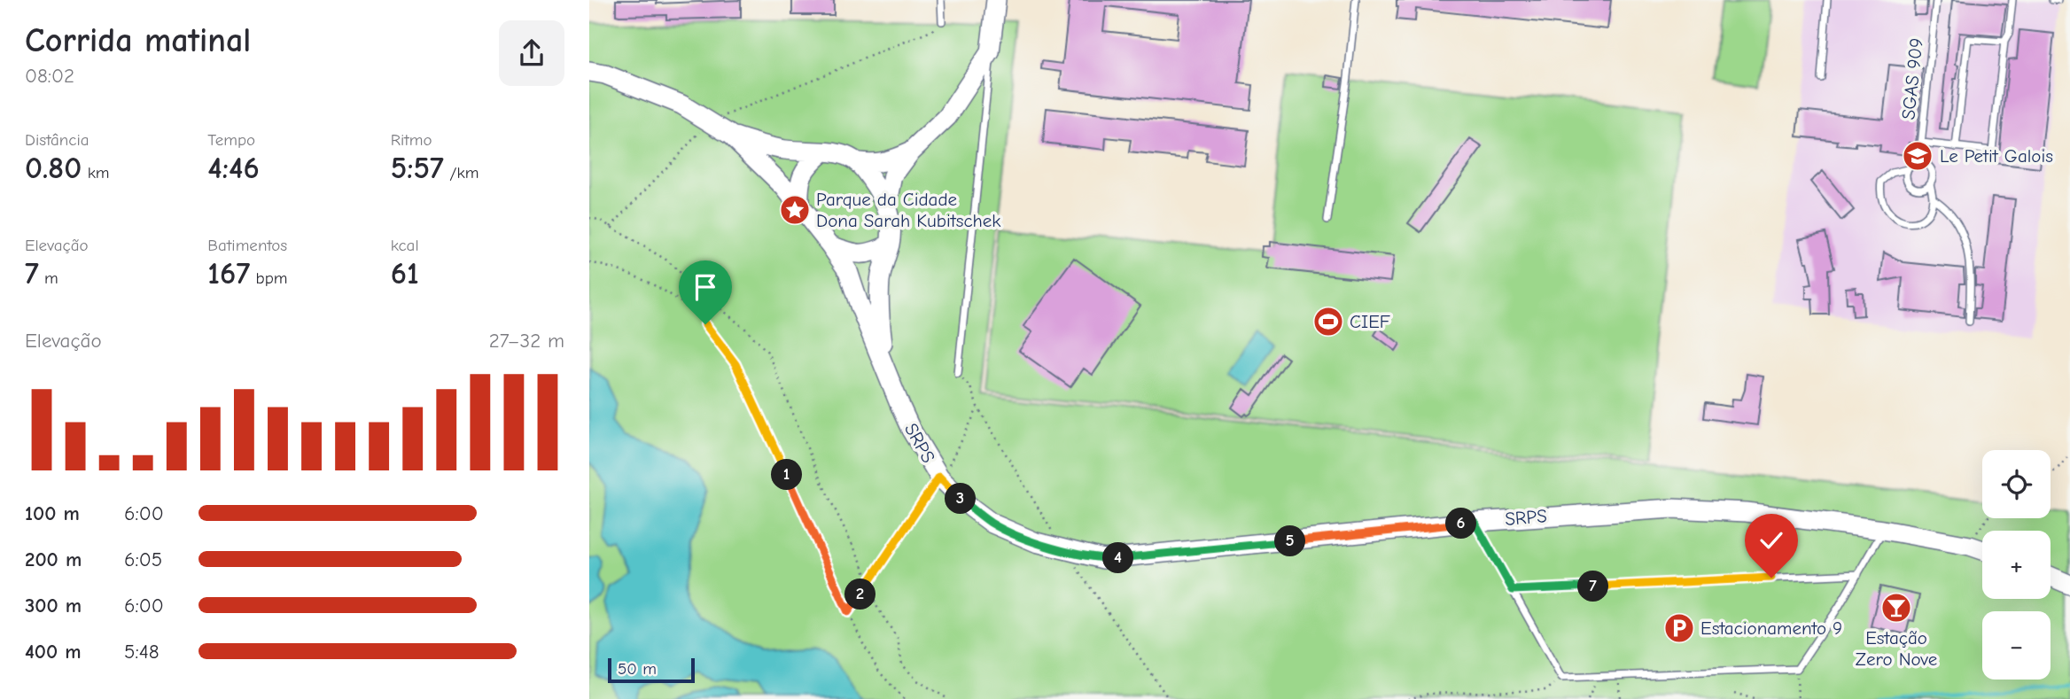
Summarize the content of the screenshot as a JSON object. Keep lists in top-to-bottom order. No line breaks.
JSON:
{"streets":{"main road":["SRPS"],"lane":["SGAS 909"]},"places":{"school or university":["Le Petit Galois"],"place":["Parque da Cidade Dona Sarah Kubitschek"],"sports":["CIEF"],"bar":["Estação Zero Nove"],"parking":["Estacionamento 9"]},"scale_bar":"50 m","page":{"heading":["Corrida matinal","08:02"],"stats":[["Distância","0.80 km"],["Tempo","4:46"],["Ritmo","5:57 /km"],["Elevação","7 m"],["Batimentos","167 bpm"],["kcal","61"]],"chart":["Elevação","27–32 m"],"map_buttons":["+","−"],"pins":["1","3","6","5","4","7","2"],"list":[{"name":"100 m","note":"6:00"},{"name":"200 m","note":"6:05"},{"name":"300 m","note":"6:00"},{"name":"400 m","note":"5:48"}],"scale":"50 m"}}
